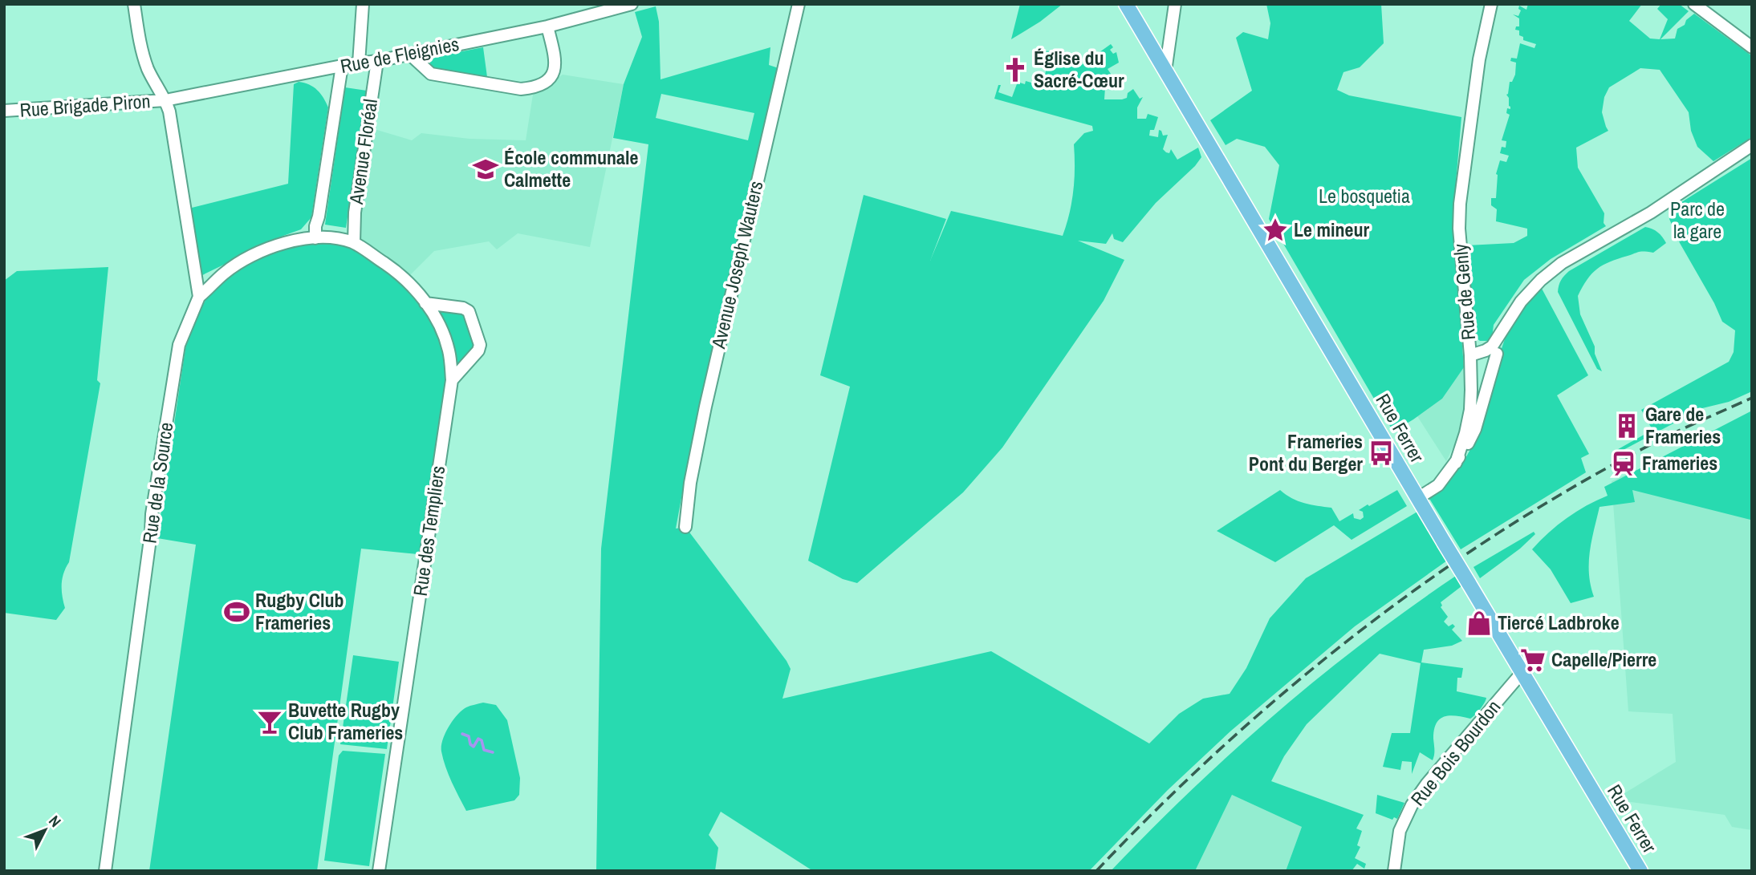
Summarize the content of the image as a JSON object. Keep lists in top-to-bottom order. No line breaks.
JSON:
{"streets":{"main road":["Rue Ferrer"],"street":["Rue de Fleignies","Rue Brigade Piron","Avenue Floréal","Avenue Joseph Wauters","Rue de Genly","Rue de la Source","Rue des Templiers","Rue Bois Bourdon"]},"crossings":[["Rue de Fleignies","Rue Brigade Piron"],["Rue de Fleignies","Avenue Floréal"],["Avenue Floréal","Rue des Templiers"],["Rue Ferrer","Rue Bois Bourdon"],["Rue de la Source","Rue des Templiers"]],"parks":["Le bosquetia","Parc de la gare"],"places":{"church":["Église du Sacré-Cœur"],"school or university":["École communale Calmette"],"place":["Le mineur"],"building":["Gare de Frameries"],"bus stop":["Frameries Pont du Berger"],"station":["Frameries"],"sports":["Rugby Club Frameries"],"shop":["Tiercé Ladbroke"],"supermarket":["Capelle/Pierre"],"bar":["Buvette Rugby Club Frameries"]},"north":"top right"}
